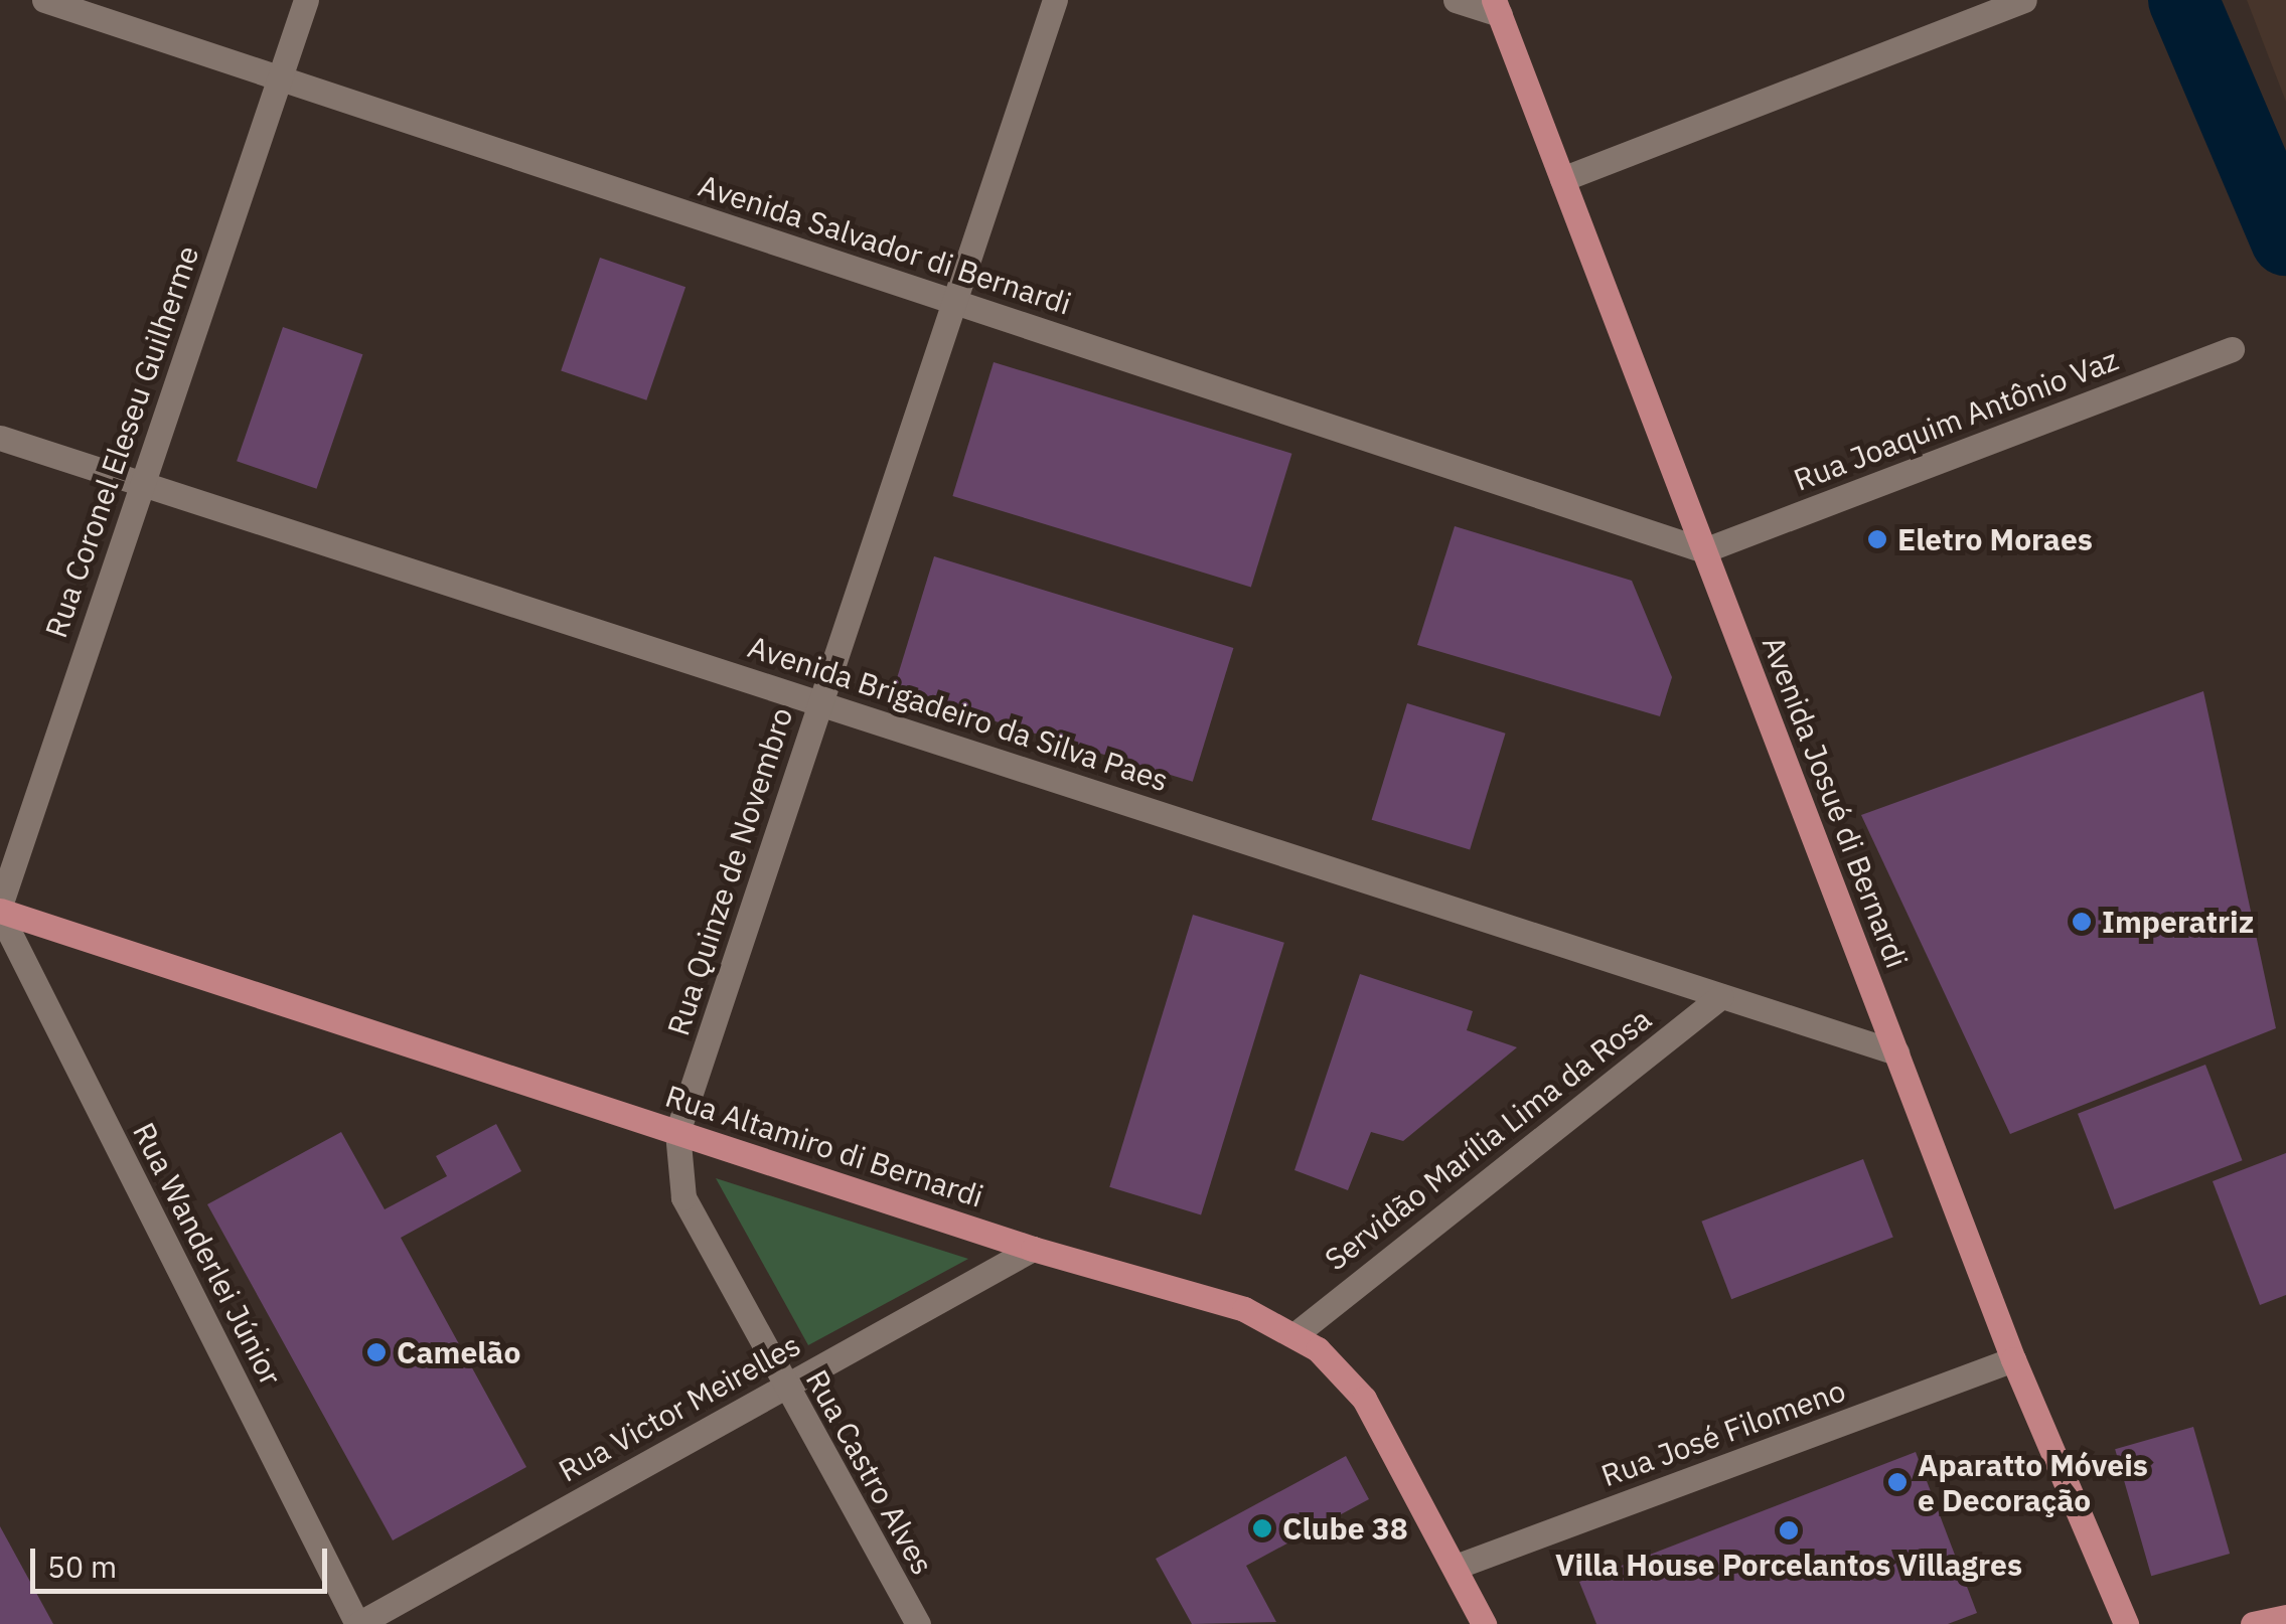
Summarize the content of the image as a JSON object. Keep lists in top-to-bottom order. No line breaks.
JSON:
{"streets":{"main road":["Avenida Josué di Bernardi","Rua Altamiro di Bernardi"],"street":["Avenida Salvador di Bernardi","Rua Joaquim Antônio Vaz","Rua Coronel Eleseu Guilherme","Avenida Brigadeiro da Silva Paes","Rua Quinze de Novembro","Servidão Marília Lima da Rosa","Rua Wanderlei Júnior","Rua Victor Meirelles","Rua José Filomeno","Rua Castro Alves"]},"crossings":[["Avenida Salvador di Bernardi","Rua Joaquim Antônio Vaz"],["Avenida Salvador di Bernardi","Rua Coronel Eleseu Guilherme"],["Avenida Salvador di Bernardi","Avenida Josué di Bernardi"],["Avenida Salvador di Bernardi","Rua Quinze de Novembro"],["Rua Joaquim Antônio Vaz","Avenida Josué di Bernardi"],["Rua Coronel Eleseu Guilherme","Avenida Brigadeiro da Silva Paes"],["Rua Coronel Eleseu Guilherme","Rua Altamiro di Bernardi"],["Rua Coronel Eleseu Guilherme","Rua Wanderlei Júnior"],["Avenida Brigadeiro da Silva Paes","Avenida Josué di Bernardi"],["Avenida Brigadeiro da Silva Paes","Rua Quinze de Novembro"],["Avenida Brigadeiro da Silva Paes","Servidão Marília Lima da Rosa"],["Avenida Josué di Bernardi","Rua José Filomeno"],["Rua Quinze de Novembro","Rua Altamiro di Bernardi"],["Rua Quinze de Novembro","Rua Castro Alves"],["Servidão Marília Lima da Rosa","Rua Altamiro di Bernardi"],["Rua Altamiro di Bernardi","Rua Wanderlei Júnior"],["Rua Altamiro di Bernardi","Rua Victor Meirelles"],["Rua Altamiro di Bernardi","Rua José Filomeno"],["Rua Altamiro di Bernardi","Rua Castro Alves"],["Rua Wanderlei Júnior","Rua Victor Meirelles"],["Rua Victor Meirelles","Rua Castro Alves"]],"places":["Eletro Moraes","Imperatriz","Camelão","Aparatto Móveis e Decoração","Clube 38","Villa House Porcelantos Villagres"],"scale_bar":"50 m"}
